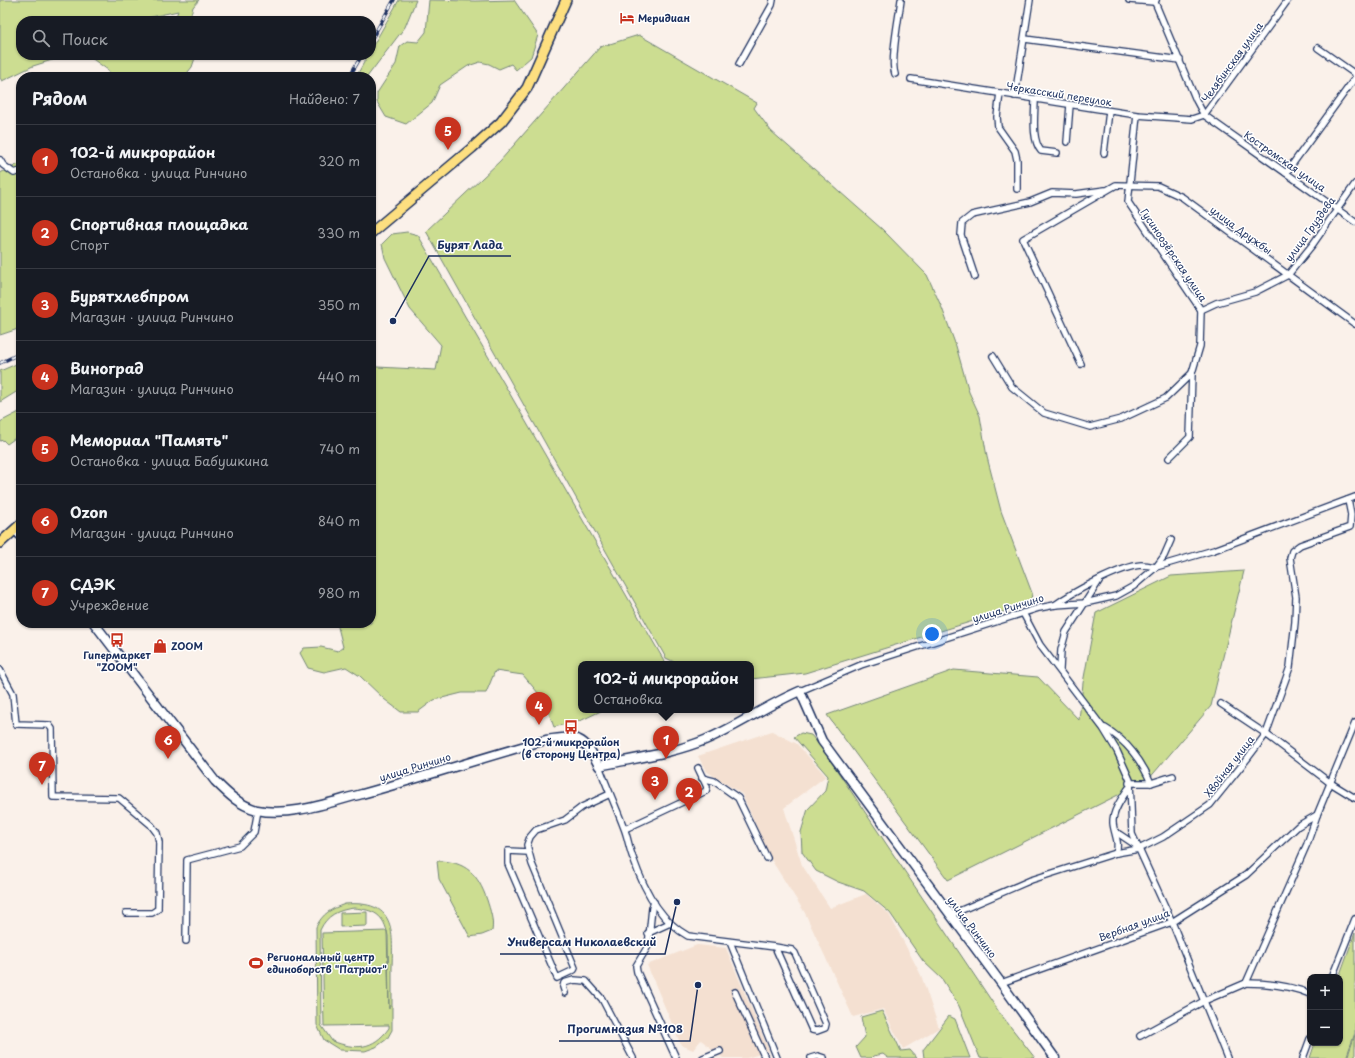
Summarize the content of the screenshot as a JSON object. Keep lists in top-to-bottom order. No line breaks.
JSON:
{"streets":{"street":["Челябинская улица","Черкасский переулок","Костромская улица","улица Груздева","улица Дружбы","Гусиноозёрская улица","улица Ринчино","Хвойная улица","Вербная улица"]},"crossings":[["Челябинская улица","Черкасский переулок"],["Челябинская улица","Костромская улица"],["Черкасский переулок","Костромская улица"],["Черкасский переулок","Гусиноозёрская улица"],["Костромская улица","улица Груздева"],["улица Груздева","улица Дружбы"],["улица Груздева","Гусиноозёрская улица"],["улица Дружбы","Гусиноозёрская улица"],["улица Ринчино","Хвойная улица"],["улица Ринчино","Вербная улица"]],"places":{"hotel":["Меридиан"],"other":["Бурят Лада","Универсам Николаевский","Прогимназия №108"],"bus stop":["Гипермаркет \"ZOOM\"","102-й микрорайон (в сторону Центра)"],"shop":["ZOOM"],"sports":["Региональный центр единоборств \"Патриот\""]},"page":{"search":"Поиск","heading":["Рядом","Найдено: 7"],"pins":["5","4","1","6","7","3","2"],"list":[{"mark":"1","name":"102-й микрорайон","note":"Остановка · улица Ринчино","value":"320 m"},{"mark":"2","name":"Спортивная площадка","note":"Спорт","value":"330 m"},{"mark":"3","name":"Бурятхлебпром","note":"Магазин · улица Ринчино","value":"350 m"},{"mark":"4","name":"Виноград","note":"Магазин · улица Ринчино","value":"440 m"},{"mark":"5","name":"Мемориал \"Память\"","note":"Остановка · улица Бабушкина","value":"740 m"},{"mark":"6","name":"Ozon","note":"Магазин · улица Ринчино","value":"840 m"},{"mark":"7","name":"СДЭК","note":"Учреждение","value":"980 m"}],"popup":["102-й микрорайон","Остановка"],"map_buttons":["+","−"]}}
